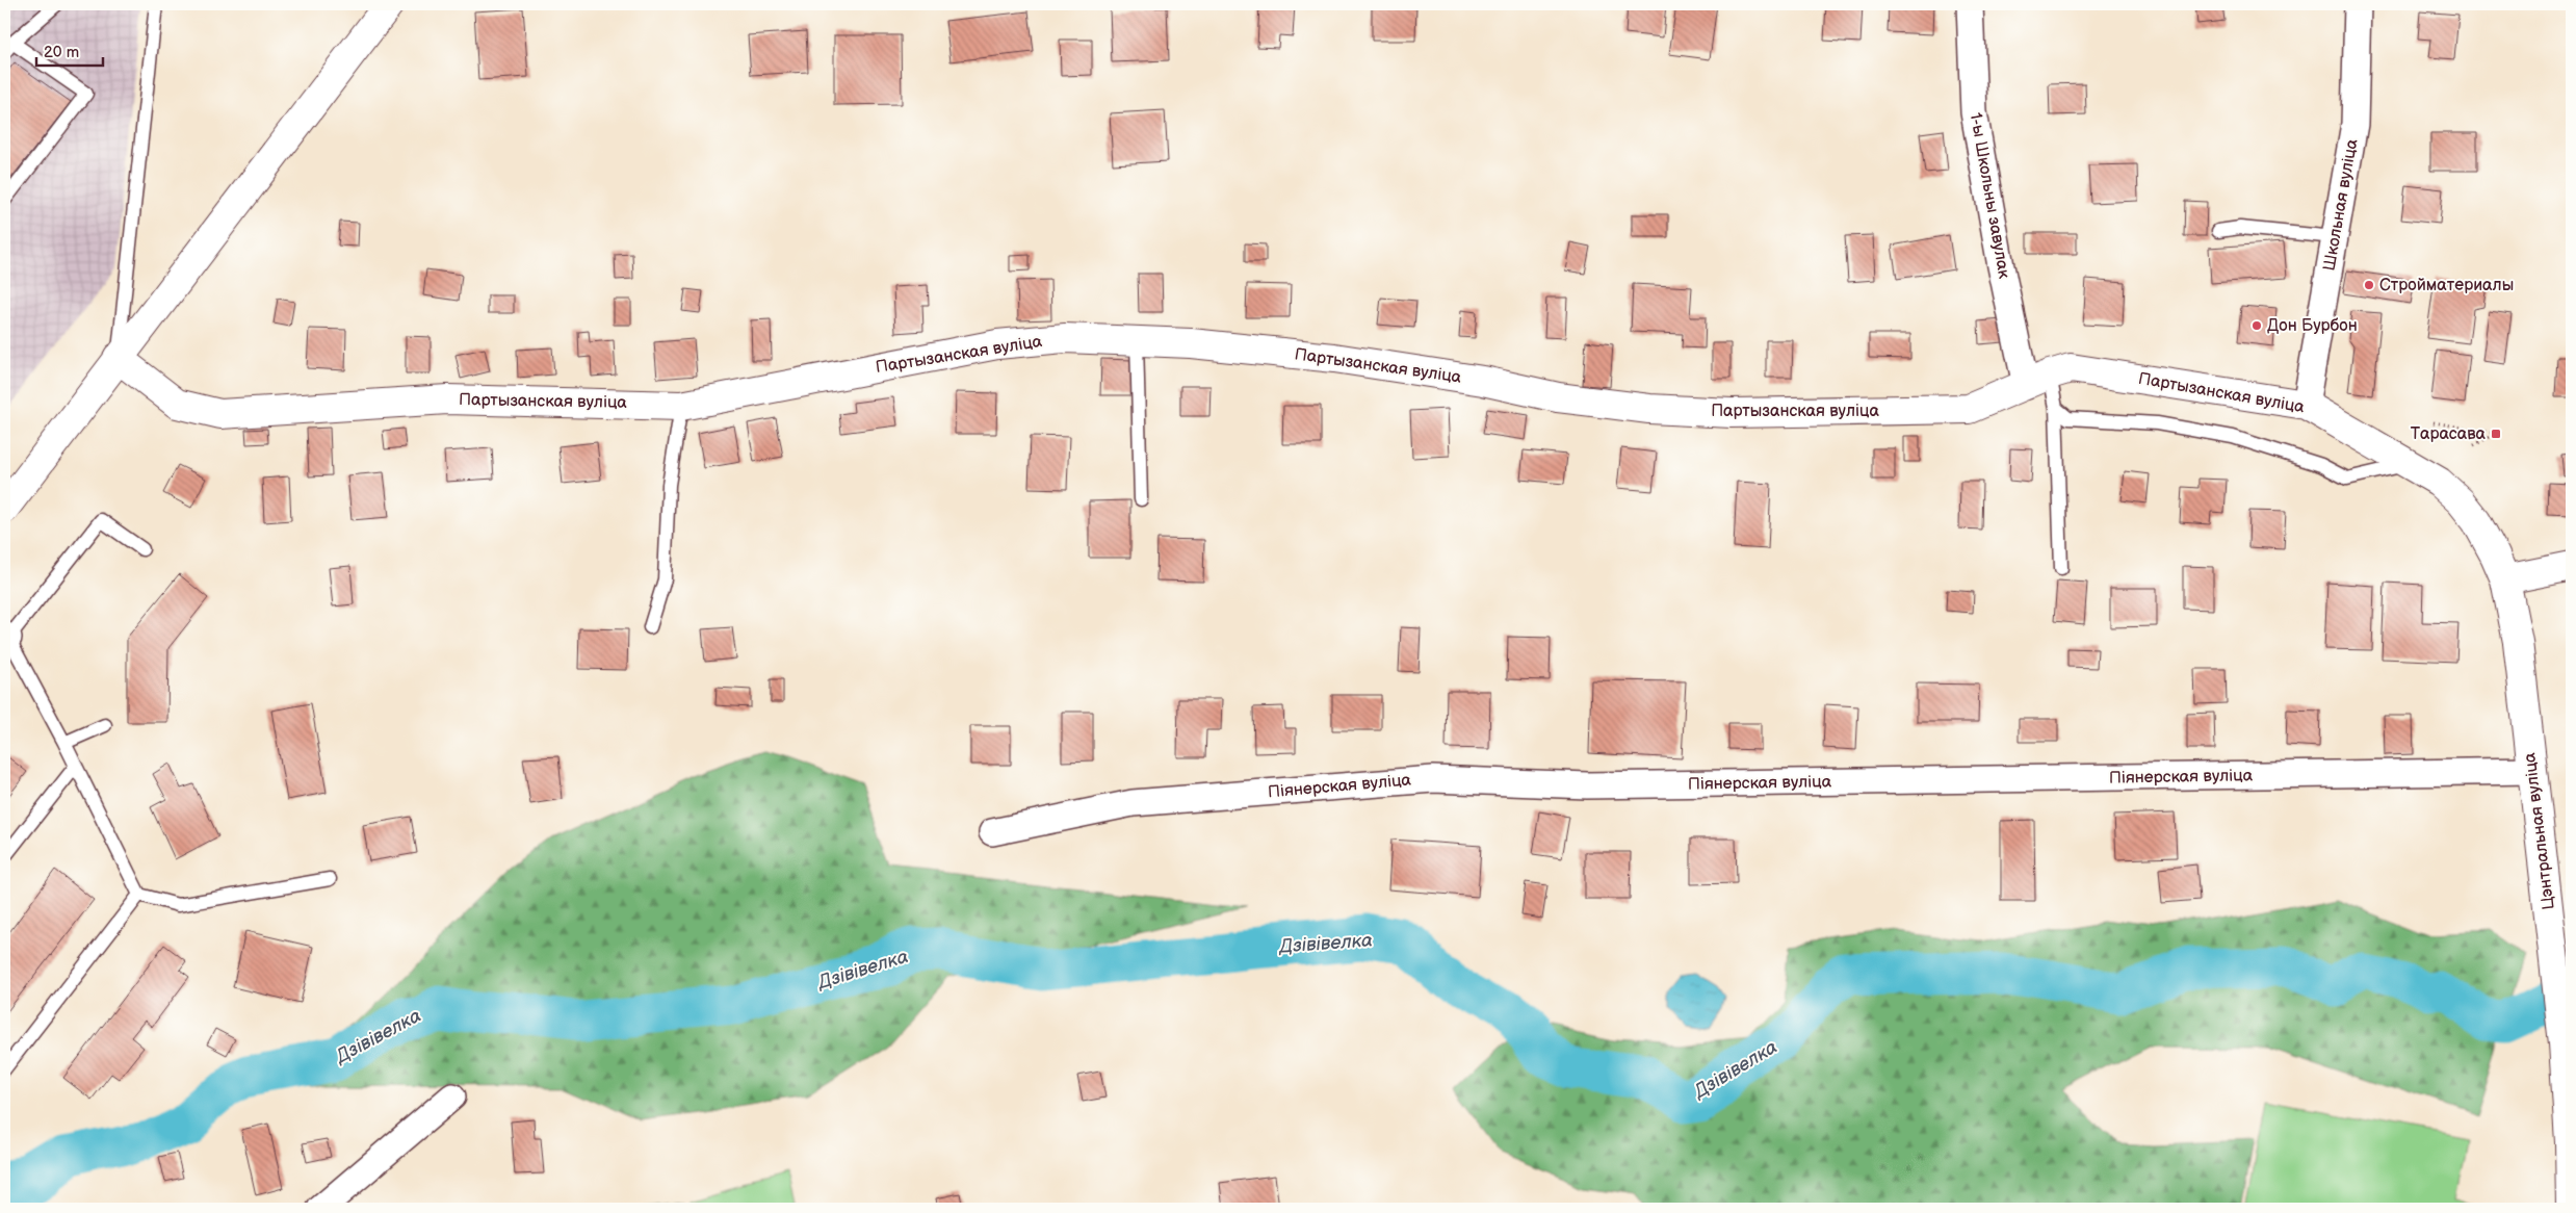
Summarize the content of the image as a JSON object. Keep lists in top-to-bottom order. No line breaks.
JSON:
{"streets":{"street":["1-ы Школьны завулак","Школьная вуліца","Партызанская вуліца","Піянерская вуліца","Цэнтральная вуліца"]},"crossings":[["1-ы Школьны завулак","Партызанская вуліца"],["Школьная вуліца","Партызанская вуліца"],["Партызанская вуліца","Цэнтральная вуліца"],["Піянерская вуліца","Цэнтральная вуліца"]],"water":["Дзівівелка"],"places":{"other":["Стройматериалы","Дон Бурбон"],"transit":["Тарасава"]},"scale_bar":"20 m"}
